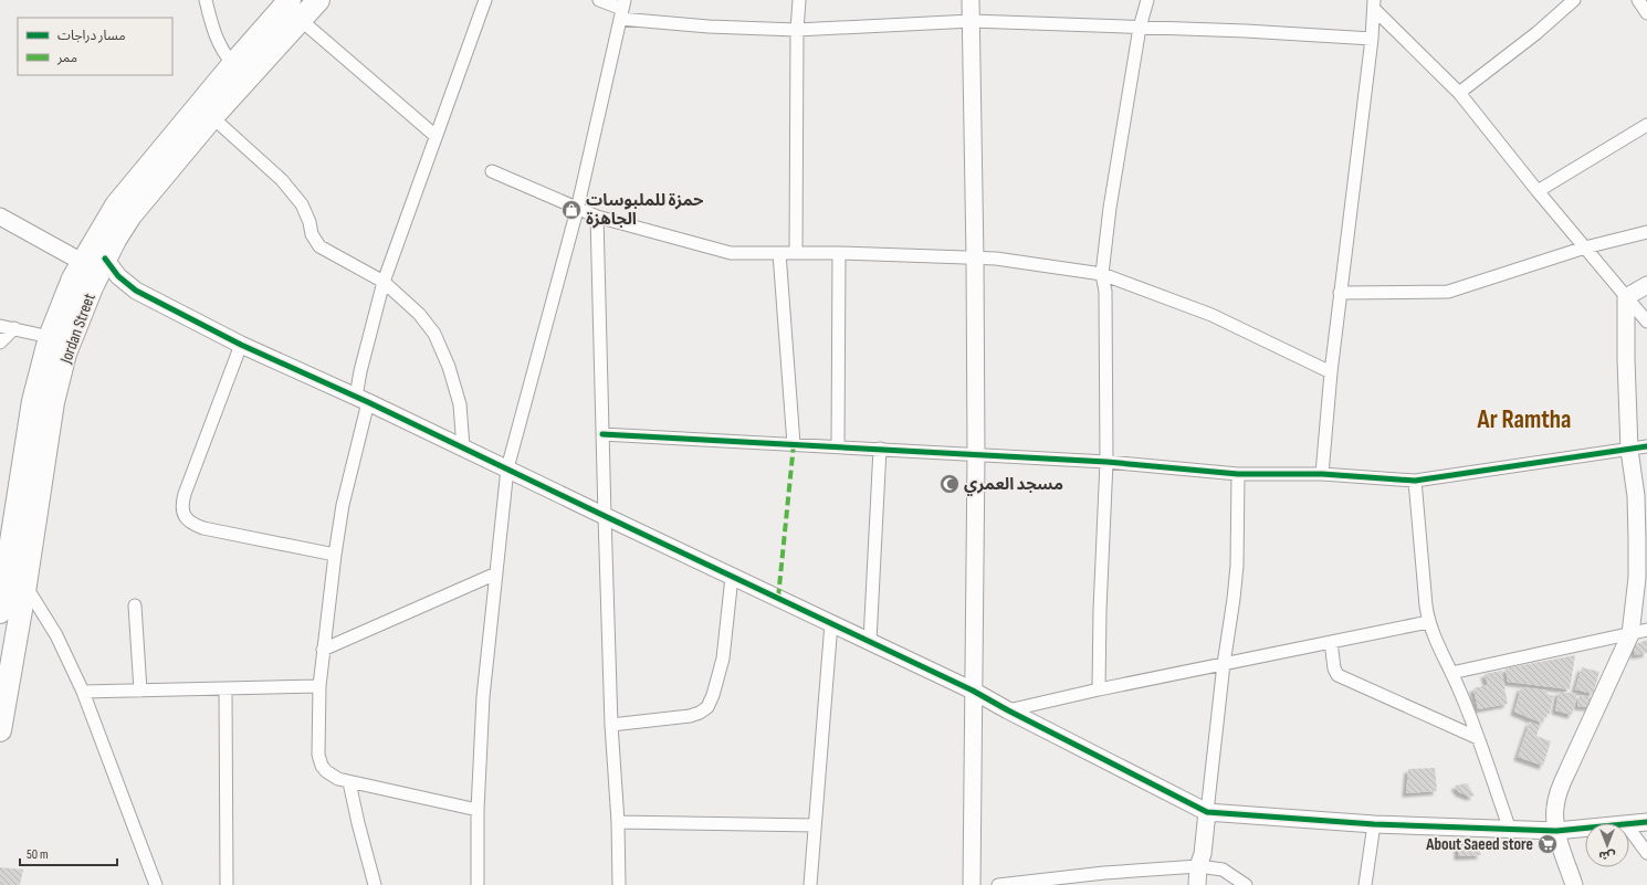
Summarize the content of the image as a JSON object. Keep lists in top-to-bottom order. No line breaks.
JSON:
{"streets":{"highway":["Jordan Street"]},"districts":["Ar Ramtha"],"places":{"shop":["حمزة للملبوسات الجاهزة"],"mosque":["مسجد العمري"],"supermarket":["About Saeed store"]},"legend":["مسار دراجات","ممر"],"scale_bar":"50 m","north":"bottom"}
